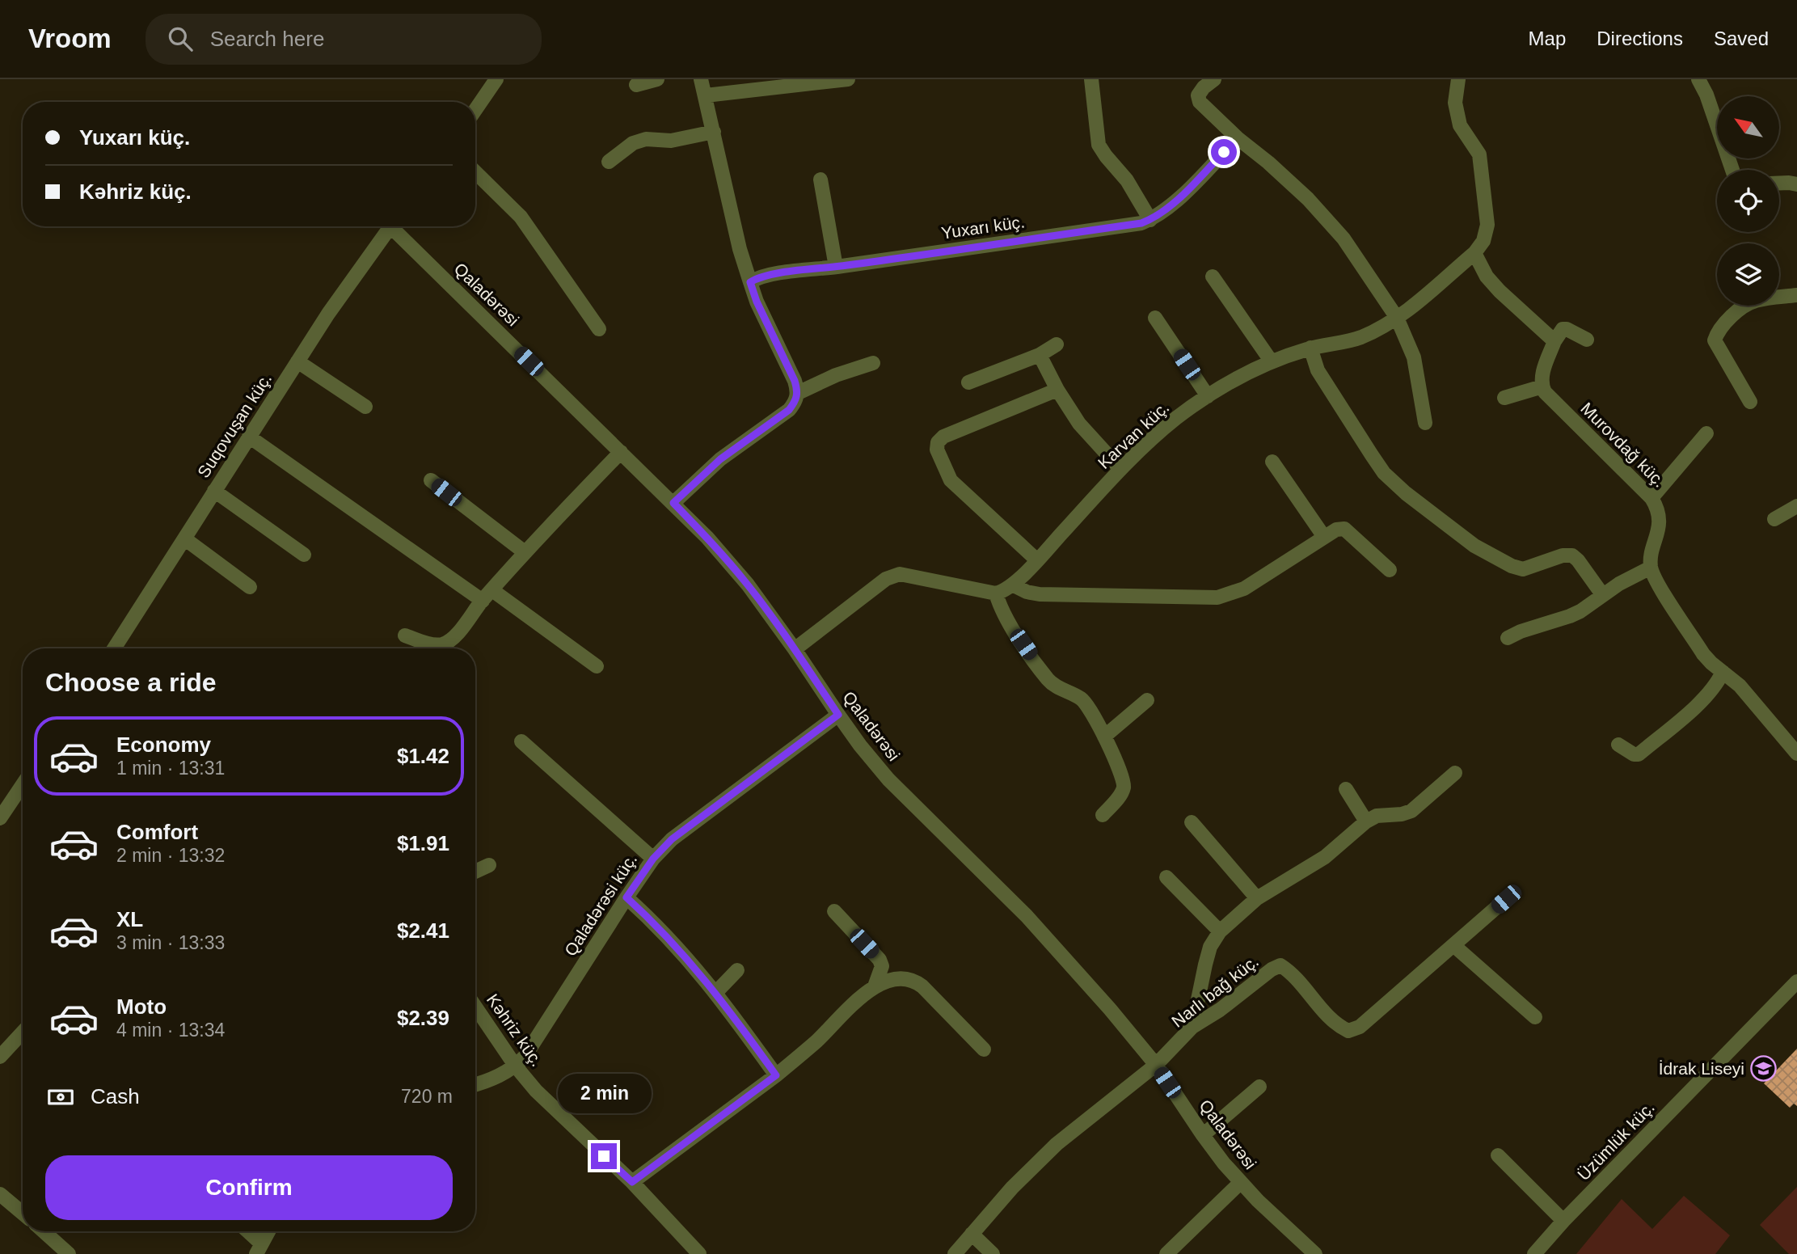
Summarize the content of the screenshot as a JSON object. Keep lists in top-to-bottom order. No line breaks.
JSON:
{"streets":{"street":["Yuxarı küç.","Qaladərəsi","Suqovuşan küç.","Karvan küç.","Murovdağ küç.","Qaladərəsi küç.","Narlı bağ küç.","Kəhriz küç.","Üzümlük küç."]},"crossings":[["Qaladərəsi","Qaladərəsi küç."],["Qaladərəsi","Narlı bağ küç."],["Qaladərəsi küç.","Kəhriz küç."]],"places":{"school or university":["İdrak Liseyi"]},"north":"top left","page":{"header":"Vroom","search":"Search here","nav":["Map","Directions","Saved"],"banner":["Yuxarı küç.","Kəhriz küç."],"heading":"Choose a ride","list":[{"name":"Economy","note":"1 min · 13:31","value":"$1.42"},{"name":"Comfort","note":"2 min · 13:32","value":"$1.91"},{"name":"XL","note":"3 min · 13:33","value":"$2.41"},{"name":"Moto","note":"4 min · 13:34","value":"$2.39"}],"pay":["Cash","720 m"],"bubble":"2 min","buttons":"Confirm"}}
